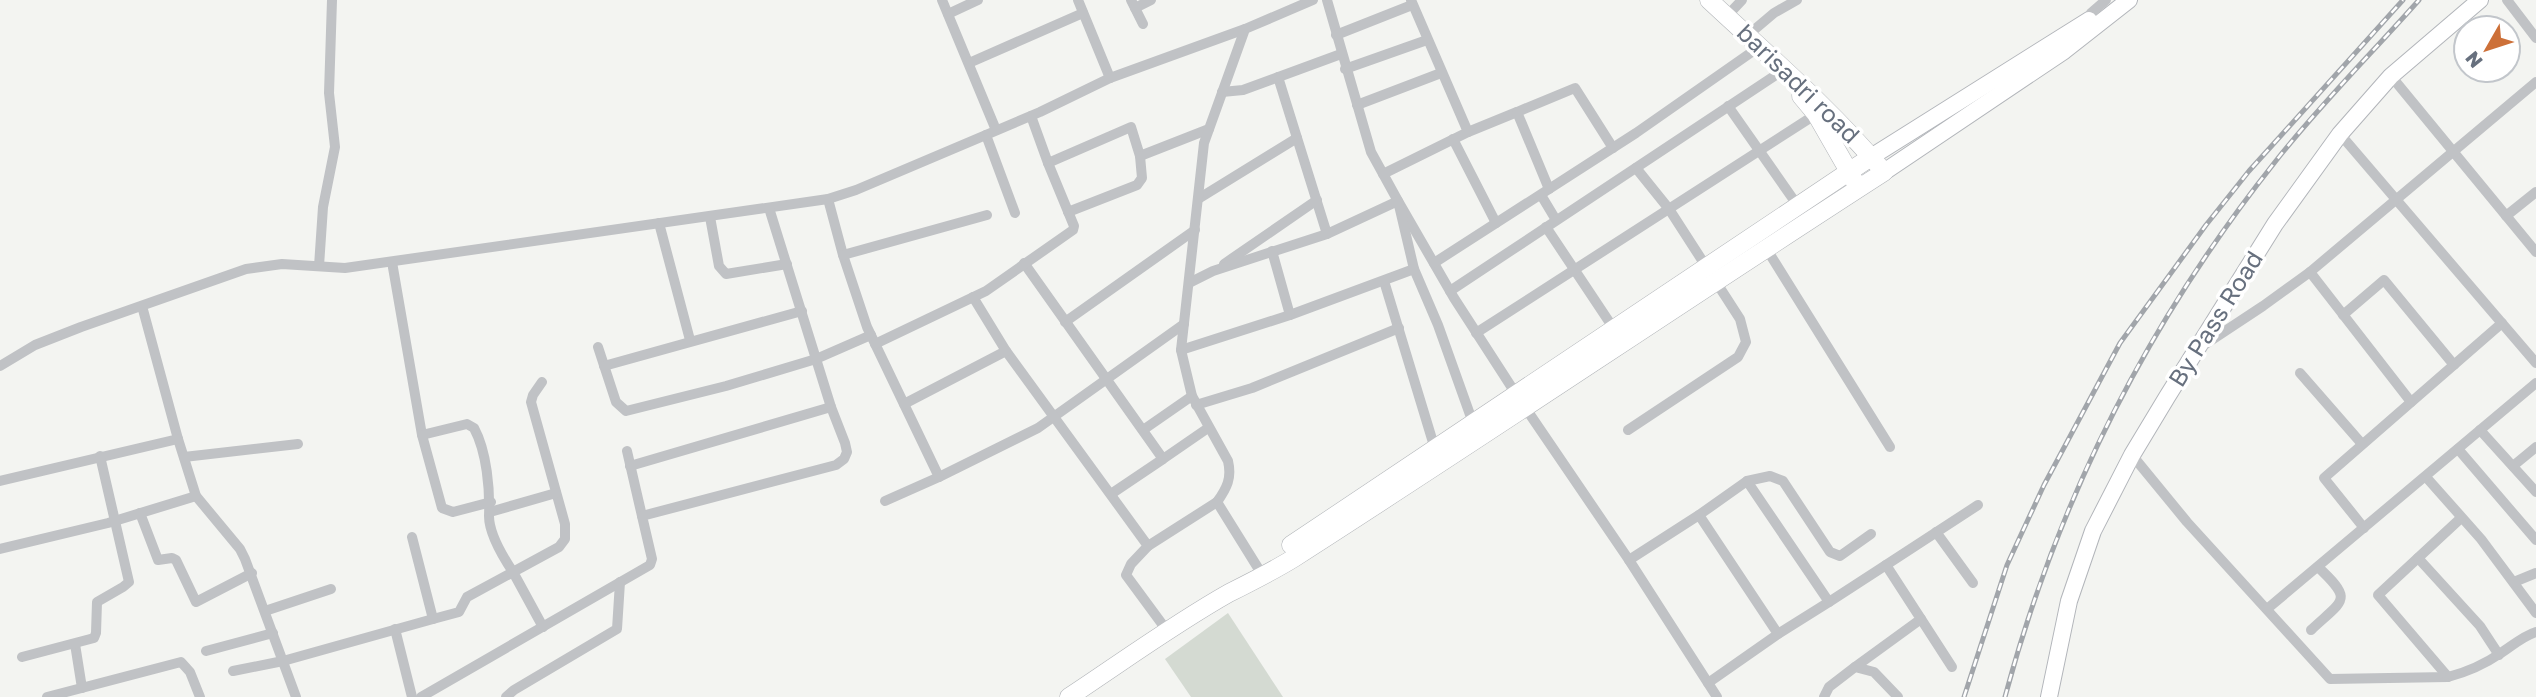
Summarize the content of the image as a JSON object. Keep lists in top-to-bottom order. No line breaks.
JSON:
{"streets":{"main road":["barisadri road"],"street":["By Pass Road"]},"north":"bottom left"}
